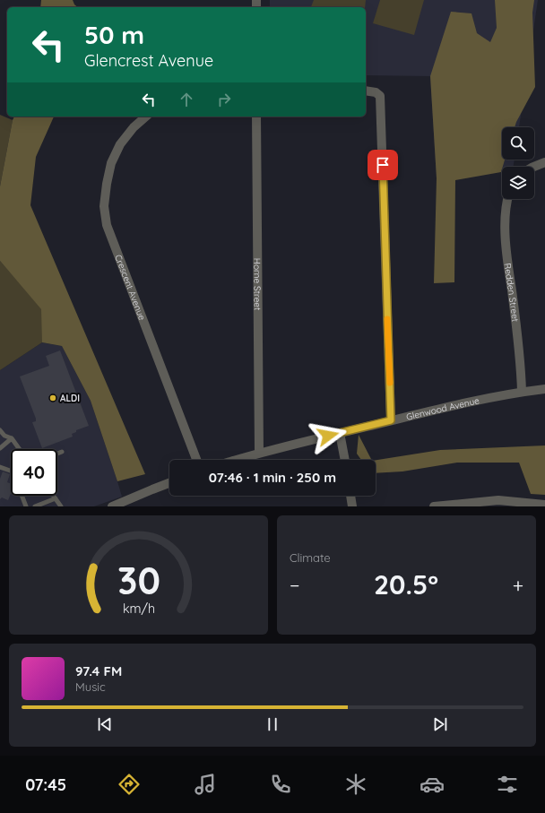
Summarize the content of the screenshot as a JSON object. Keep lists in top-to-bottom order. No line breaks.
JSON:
{"streets":{"street":["Horne Street","Crescent Avenue","Redden Street","Glenwood Avenue"]},"crossings":[["Horne Street","Glenwood Avenue"],["Redden Street","Glenwood Avenue"]],"places":["ALDI"],"page":{"turn":["50 m","Glencrest Avenue"],"limit":"40","trip":"07:46 · 1 min · 250 m","tile":"Climate","heat":["−","20.5°","+"],"song":["97.4 FM","Music"],"tabs":"07:45","gauge":["30","km/h"]}}
